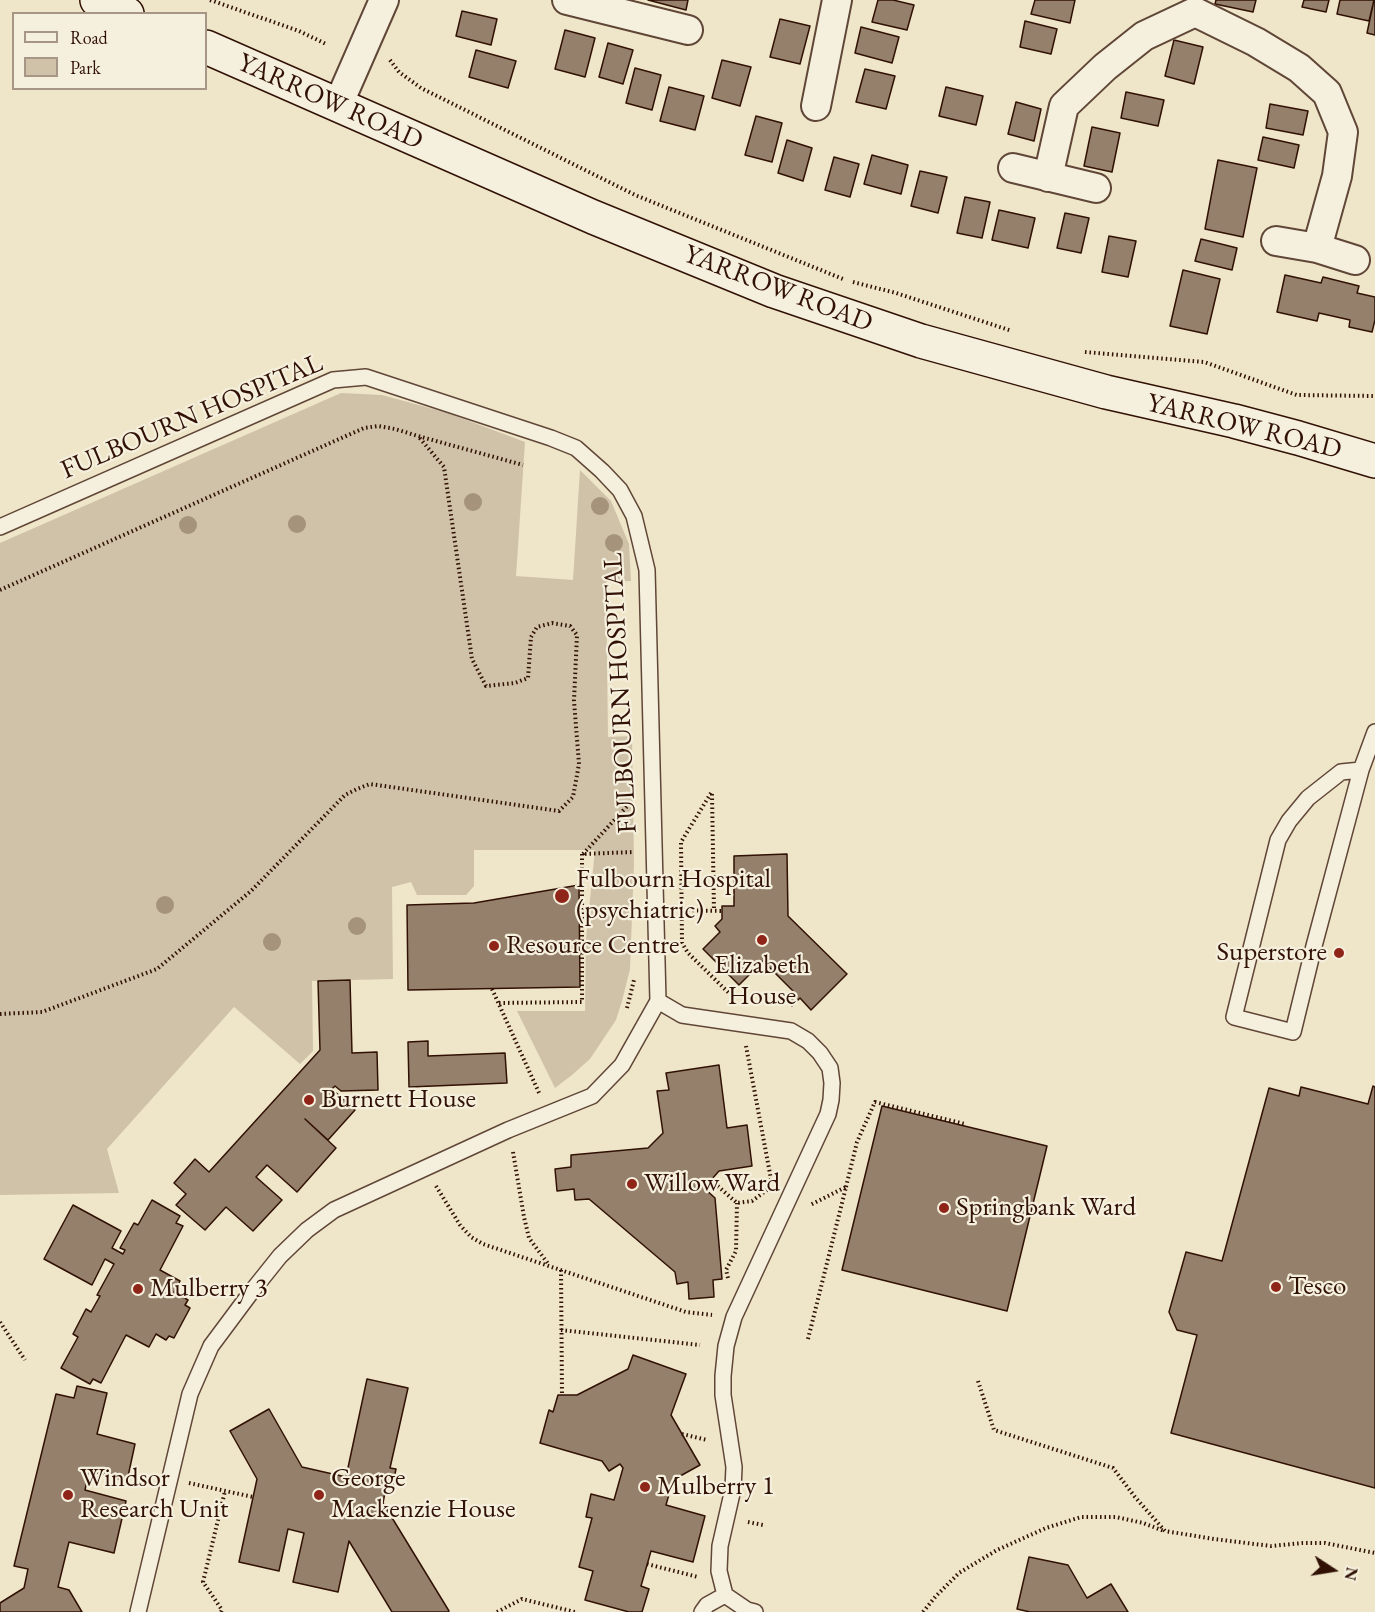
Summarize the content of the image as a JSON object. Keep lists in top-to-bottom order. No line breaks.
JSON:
{"streets":{"street":["YARROW ROAD"],"lane":["FULBOURN HOSPITAL"]},"places":["Fulbourn Hospital (psychiatric)","Elizabeth House","Resource Centre","Superstore","Burnett House","Willow Ward","Springbank Ward","Tesco","Mulberry 3","Mulberry 1","Windsor Research Unit","George Mackenzie House"],"legend":["Road","Park"],"north":"right"}
